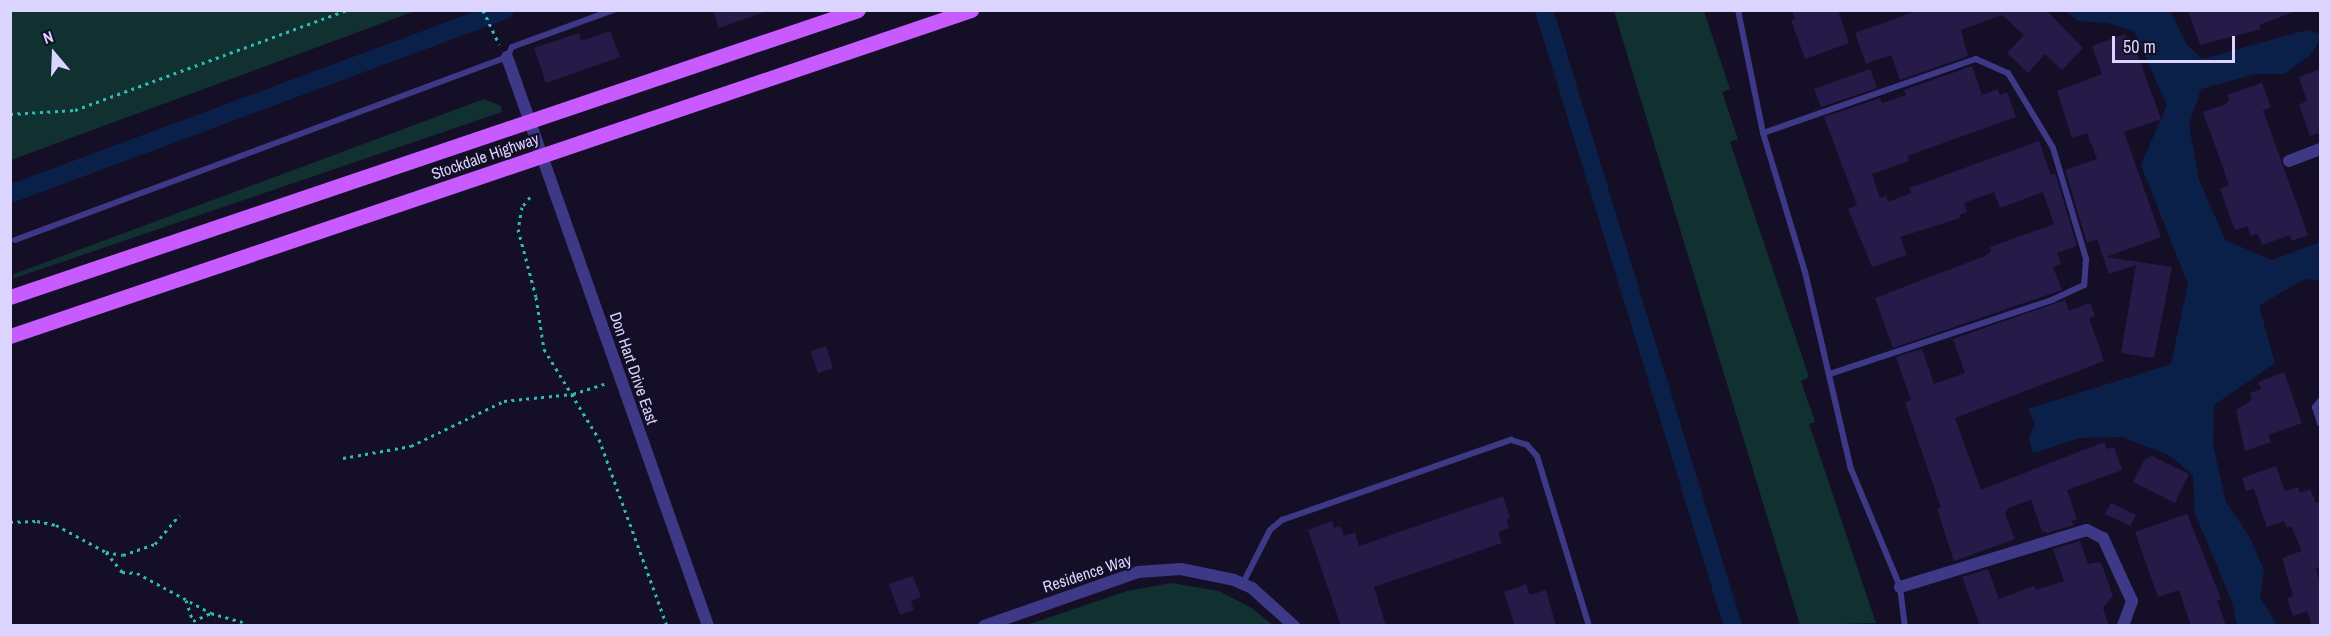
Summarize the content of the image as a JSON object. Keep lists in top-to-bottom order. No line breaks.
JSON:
{"streets":{"main road":["Stockdale Highway"],"street":["Don Hart Drive East","Residence Way"]},"crossings":[["Stockdale Highway","Don Hart Drive East"]],"scale_bar":"50 m","north":"top"}
